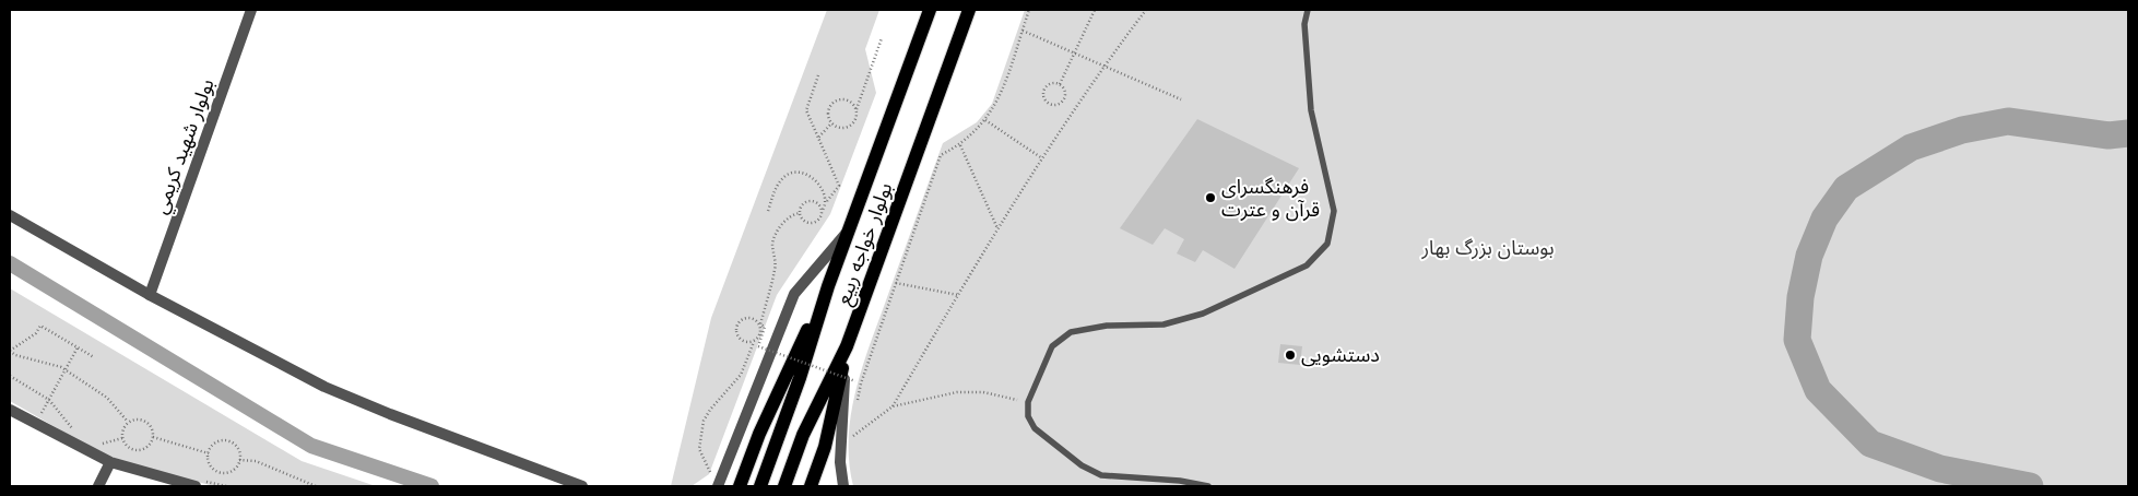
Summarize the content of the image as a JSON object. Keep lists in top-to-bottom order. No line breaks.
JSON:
{"streets":{"main road":["بولوار خواجه ربیع"],"street":["بولوار شهيد كريمي"]},"parks":["بوستان بزرگ بهار"],"places":["فرهنگسرای قرآن و عترت","دستشویی"]}
